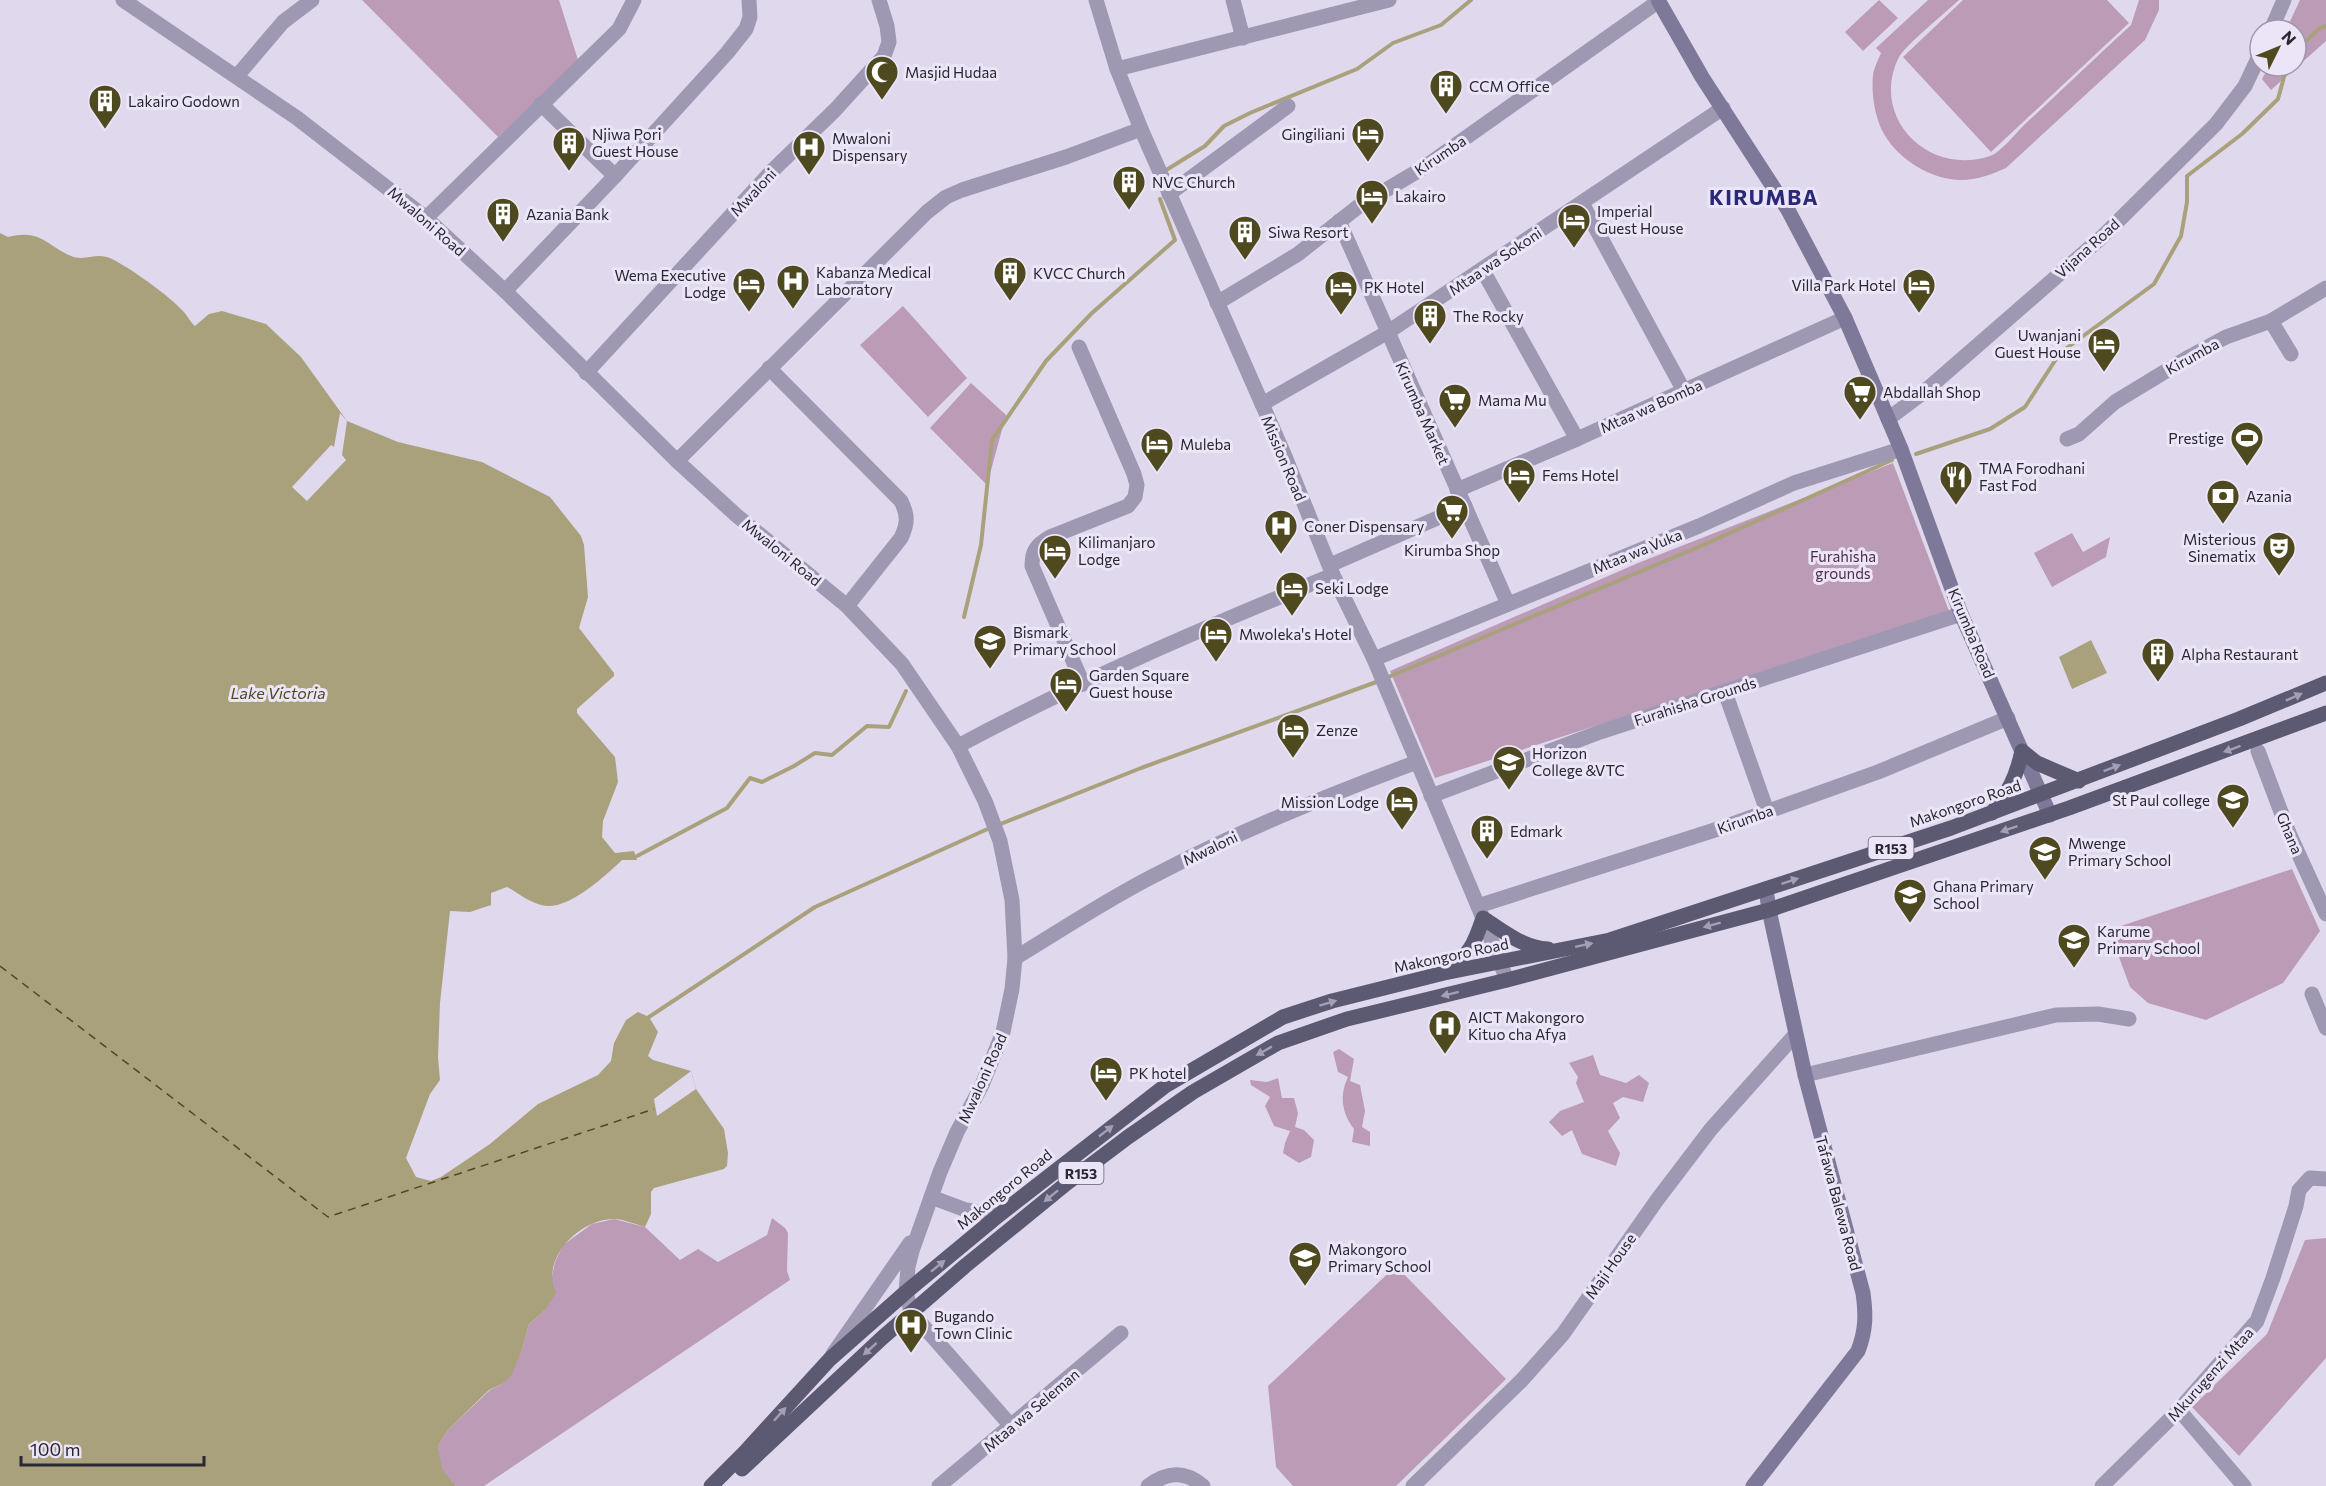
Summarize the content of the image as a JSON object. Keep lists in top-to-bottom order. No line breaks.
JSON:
{"streets":{"main road":["Kirumba Road","Makongoro Road","R153","Tafawa Balewa Road"],"street":["Kirumba","Mwaloni","Mwaloni Road","Vijana Road","Mtaa wa Sokoni","Mtaa wa Bomba","Kirumba Market","Mission Road","Mtaa wa Vuka","Furahisha Grounds","Ghana","Maji House","Mkurugenzi Mtaa","Mtaa wa Seleman"]},"crossings":[["Kirumba","Kirumba Market"],["Kirumba","Mission Road"],["Kirumba","Kirumba Road"],["Mwaloni","Mwaloni Road"],["Mwaloni","Mission Road"],["Mwaloni Road","Makongoro Road"],["Mwaloni Road","R153"],["Vijana Road","Kirumba Road"],["Mtaa wa Sokoni","Kirumba Market"],["Mtaa wa Sokoni","Mission Road"],["Mtaa wa Sokoni","Kirumba Road"],["Mtaa wa Bomba","Kirumba Market"],["Mtaa wa Bomba","Kirumba Road"],["Kirumba Market","Mtaa wa Vuka"],["Mission Road","Mtaa wa Vuka"],["Mission Road","Furahisha Grounds"],["Mission Road","Makongoro Road"],["Mission Road","R153"],["Mtaa wa Vuka","Kirumba Road"],["Kirumba Road","Furahisha Grounds"],["Kirumba Road","Makongoro Road"],["Kirumba Road","R153"],["Makongoro Road","Tafawa Balewa Road"],["R153","Tafawa Balewa Road"],["Tafawa Balewa Road","Maji House"]],"districts":["KIRUMBA"],"water":["Lake Victoria"],"parks":["Furahisha grounds"],"places":{"mosque":["Masjid Hudaa"],"building":["CCM Office","Lakairo Godown","Njiwa Pori Guest House","NVC Church","Azania Bank","Siwa Resort","KVCC Church","The Rocky","Alpha Restaurant","Edmark"],"hotel":["Gingiliani","Lakairo","Imperial Guest House","Wema Executive Lodge","Villa Park Hotel","PK Hotel","Uwanjani Guest House","Muleba","Fems Hotel","Kilimanjaro Lodge","Seki Lodge","Mwoleka's Hotel","Garden Square Guest house","Zenze","Mission Lodge","PK hotel"],"hospital":["Mwaloni Dispensary","Kabanza Medical Laboratory","Coner Dispensary","AICT Makongoro Kituo cha Afya","Bugando Town Clinic"],"supermarket":["Abdallah Shop","Mama Mu","Kirumba Shop"],"sports":["Prestige"],"restaurant":["TMA Forodhani Fast Fod"],"bank":["Azania"],"theatre":["Misterious Sinematix"],"school or university":["Bismark Primary School","Horizon College &VTC","St Paul college","Mwenge Primary School","Ghana Primary School","Karume Primary School","Makongoro Primary School"]},"scale_bar":"100 m","north":"top right"}
